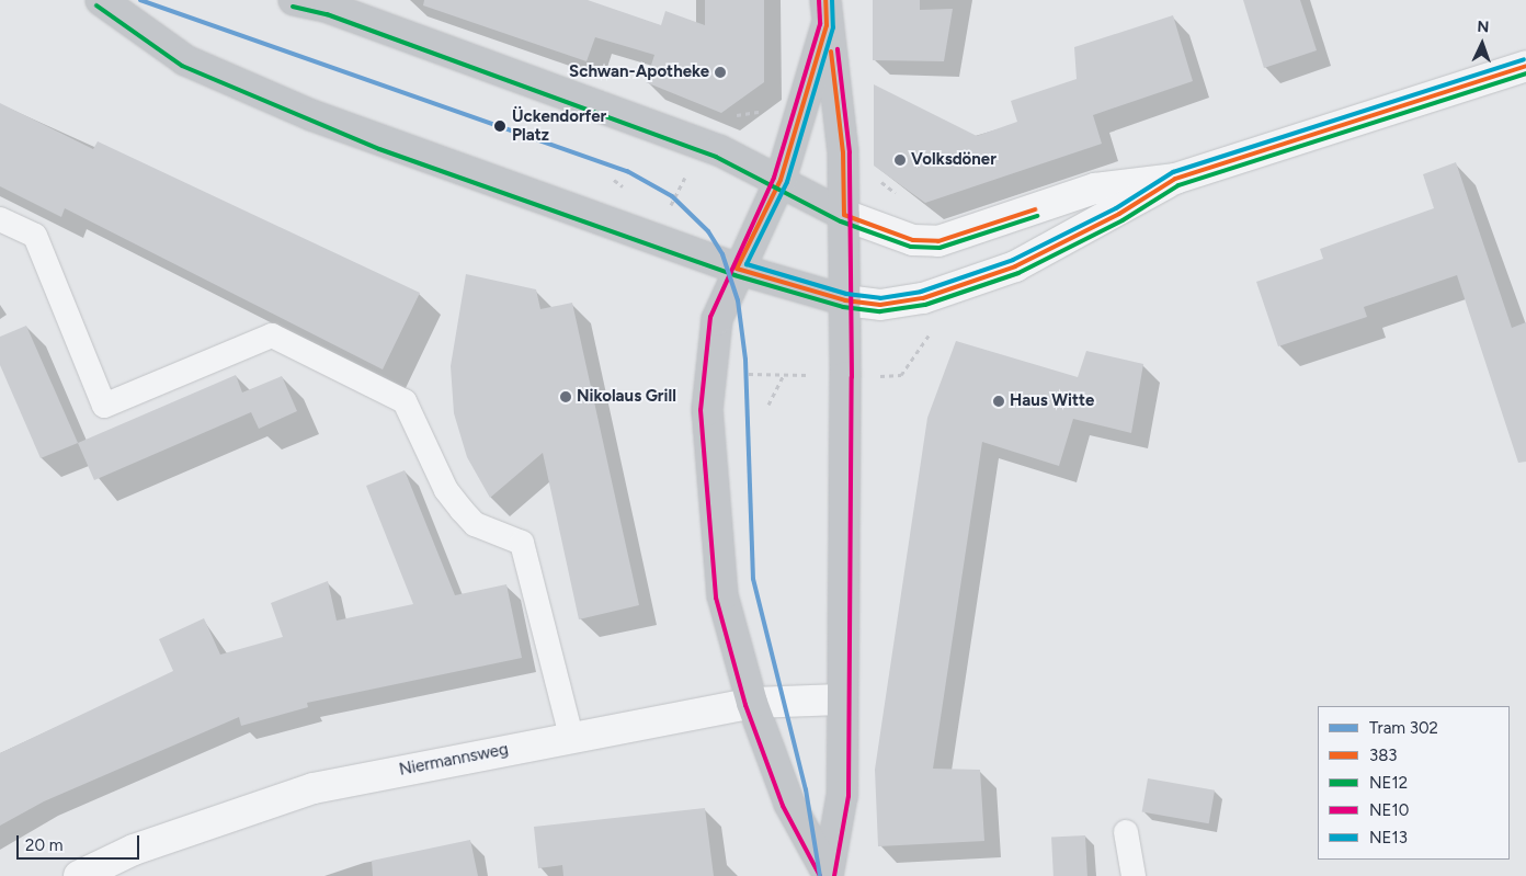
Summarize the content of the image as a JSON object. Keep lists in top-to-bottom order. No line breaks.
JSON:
{"streets":{"street":["Niermannsweg"]},"places":["Schwan-Apotheke","Ückendorfer Platz","Volksdöner","Nikolaus Grill","Haus Witte"],"lines":["tram line 302","transit line 383","transit line NE10","transit line NE13","transit line NE12"],"legend":["Tram 302","383","NE12","NE10","NE13"],"scale_bar":"20 m","north":"top"}
